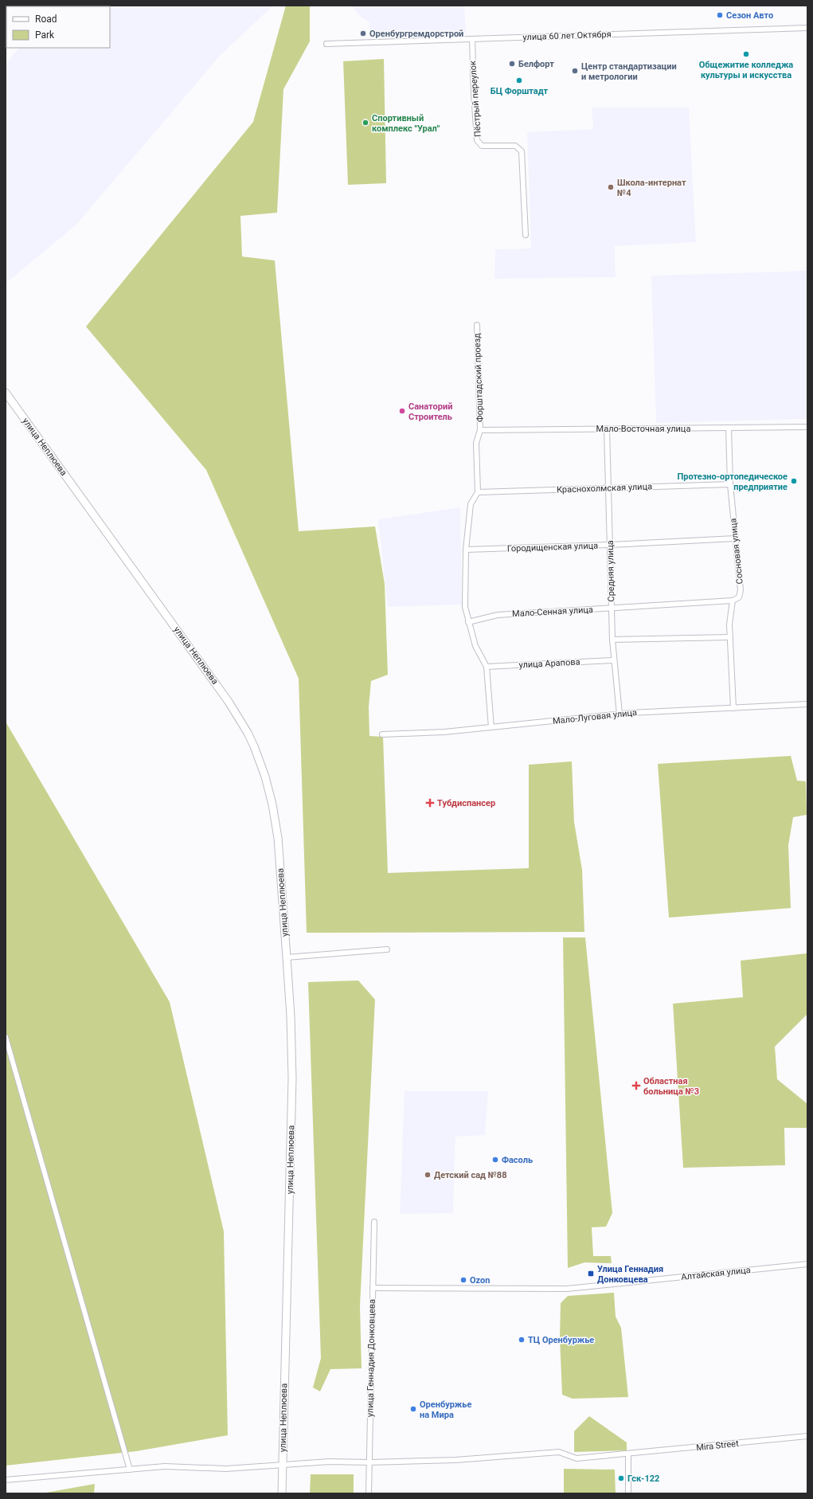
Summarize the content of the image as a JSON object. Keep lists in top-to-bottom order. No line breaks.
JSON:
{"streets":{"main road":["улица Неплюева"],"street":["улица 60 лет Октября","Пёстрый переулок","Форштадский проезд","Мало-Восточная улица","Краснохолмская улица","Городищенская улица","Сосновая улица","Средняя улица","Мало-Сенная улица","улица Арапова","Мало-Луговая улица","Алтайская улица","улица Геннадия Донковцева","Mira Street"]},"crossings":[["улица 60 лет Октября","Пёстрый переулок"],["Форштадский проезд","Мало-Восточная улица"],["Форштадский проезд","Краснохолмская улица"],["Мало-Восточная улица","Сосновая улица"],["Мало-Восточная улица","Средняя улица"],["улица Неплюева","Mira Street"],["Краснохолмская улица","Сосновая улица"],["Краснохолмская улица","Средняя улица"],["Городищенская улица","Сосновая улица"],["Городищенская улица","Средняя улица"],["Сосновая улица","Мало-Сенная улица"],["Сосновая улица","Мало-Луговая улица"],["Средняя улица","Мало-Сенная улица"],["Средняя улица","улица Арапова"],["Средняя улица","Мало-Луговая улица"],["Алтайская улица","улица Геннадия Донковцева"],["улица Геннадия Донковцева","Mira Street"]],"places":{"other":["Сезон Авто","Оренбургремдорстрой","Общежитие колледжа культуры и искусства","Белфорт","Центр стандартизации и метрологии","БЦ Форштадт","Спортивный комплекс \"Урал\"","Школа-интернат №4","Санаторий Строитель","Протезно-ортопедическое предприятие","Фасоль","Детский сад №88","Ozon","ТЦ Оренбуржье","Оренбуржье на Мира","Гск-122"],"health":["Тубдиспансер","Областная больница №3"],"transit":["Улица Геннадия Донковцева"]},"legend":["Road","Park"]}
